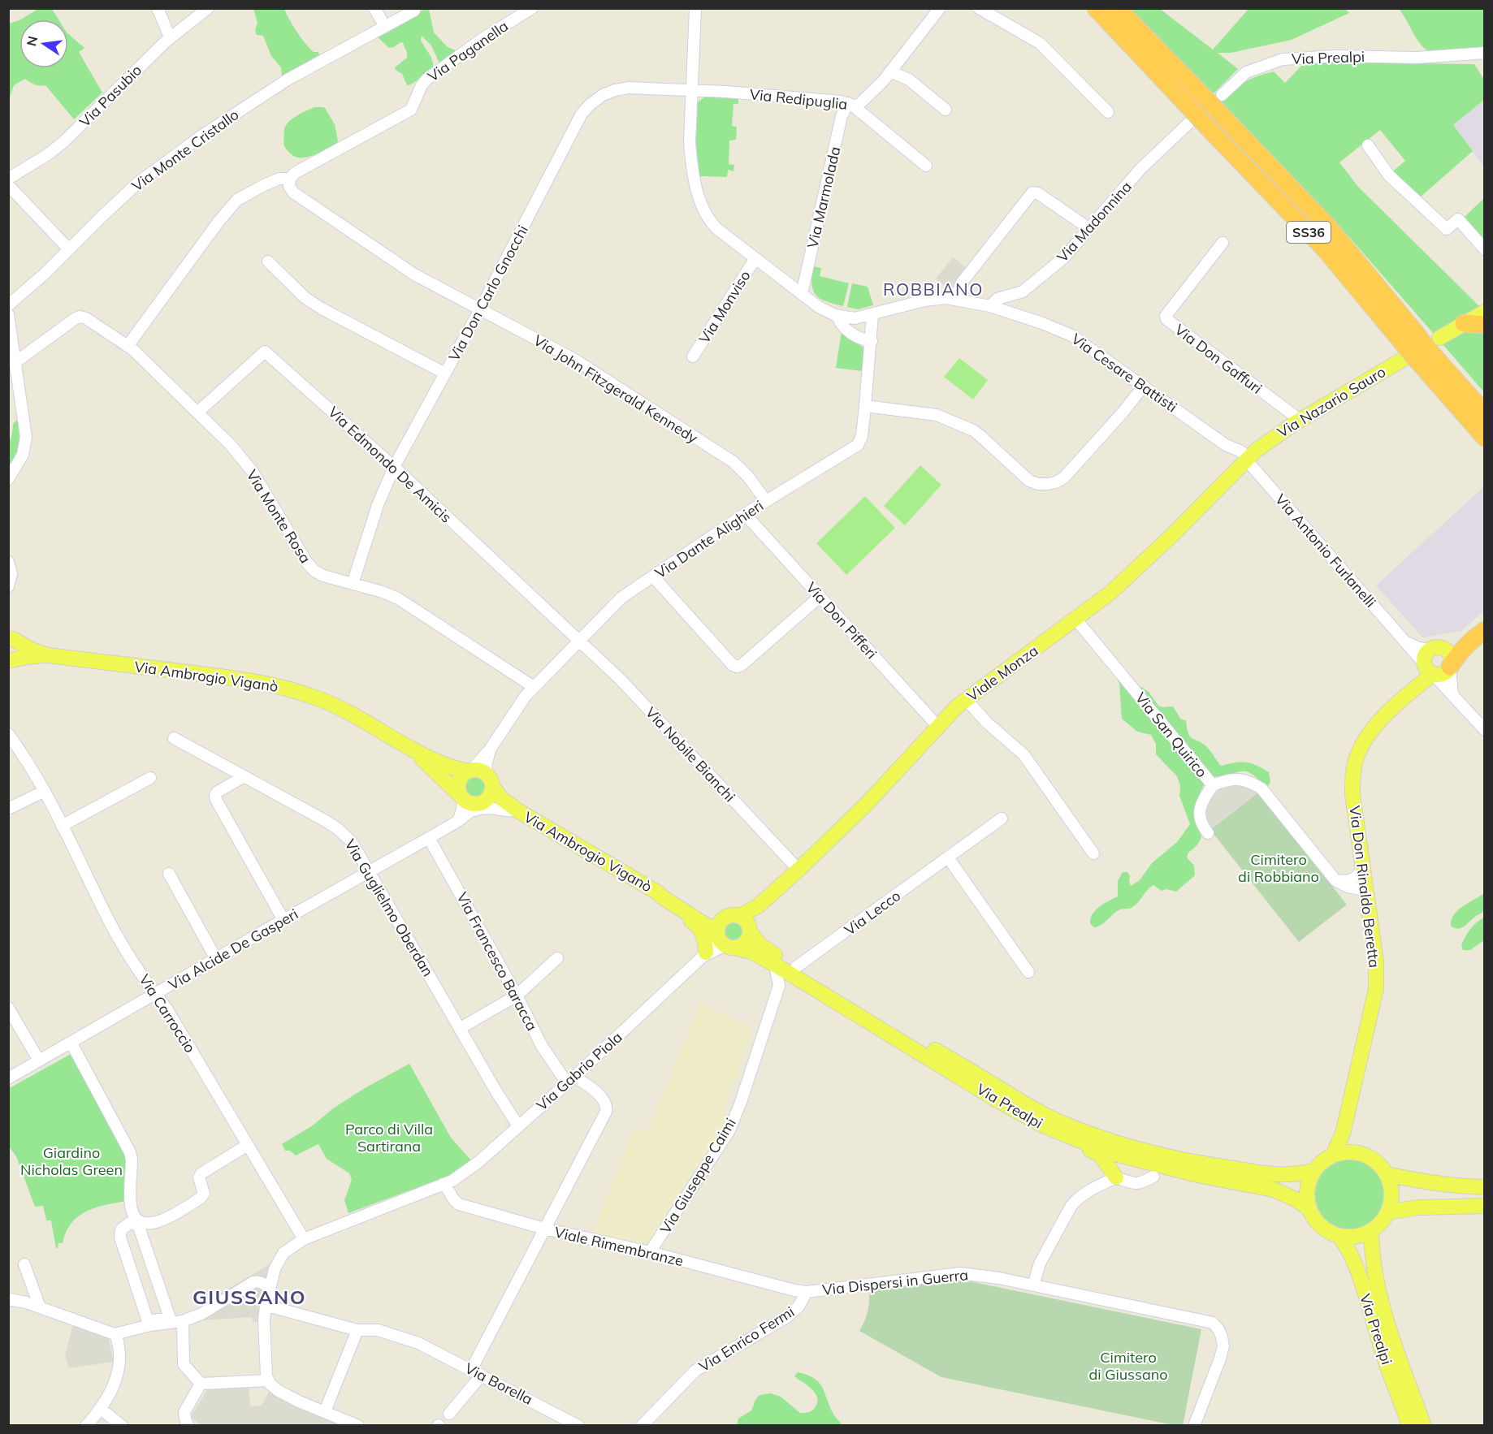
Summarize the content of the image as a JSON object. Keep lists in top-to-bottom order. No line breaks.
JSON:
{"streets":{"highway":["SS36"],"main road":["Via Prealpi","Via Nazario Sauro","Viale Monza","Via Ambrogio Viganò","Via Don Rinaldo Beretta"],"street":["Via Paganella","Via Pasubio","Via Redipuglia","Via Monte Cristallo","Via Marmolada","Via Madonnina","Via Don Carlo Gnocchi","Via Monviso","Via Don Gaffuri","Via Cesare Battisti","Via John Fitzgerald Kennedy","Via Edmondo De Amicis","Via Monte Rosa","Via Dante Alighieri","Via Antonio Furlanelli","Via Don Pifferi","Via San Quirico","Via Nobile Bianchi","Via Guglielmo Oberdan","Via Lecco","Via Alcide De Gasperi","Via Francesco Baracca","Via Carroccio","Via Gabrio Piola","Via Giuseppe Caimi","Viale Rimembranze","Via Dispersi in Guerra","Via Enrico Fermi","Via Borella"]},"crossings":[["Via Paganella","Via John Fitzgerald Kennedy"],["Via Prealpi","Viale Monza"],["Via Prealpi","Via Ambrogio Viganò"],["Via Prealpi","Via Don Rinaldo Beretta"],["Via Prealpi","Via Lecco"],["Via Prealpi","Via Gabrio Piola"],["Via Redipuglia","Via Marmolada"],["Via Redipuglia","Via Don Carlo Gnocchi"],["Via Madonnina","Via Cesare Battisti"],["SS36","Via Nazario Sauro"],["Via Don Carlo Gnocchi","Via John Fitzgerald Kennedy"],["Via Don Carlo Gnocchi","Via Edmondo De Amicis"],["Via Don Carlo Gnocchi","Via Monte Rosa"],["Via Don Gaffuri","Via Nazario Sauro"],["Via Cesare Battisti","Via Nazario Sauro"],["Via Cesare Battisti","Via Dante Alighieri"],["Via Cesare Battisti","Via Antonio Furlanelli"],["Via Cesare Battisti","Viale Monza"],["Via John Fitzgerald Kennedy","Via Dante Alighieri"],["Via Nazario Sauro","Via Antonio Furlanelli"],["Via Nazario Sauro","Viale Monza"],["Via Edmondo De Amicis","Via Monte Rosa"],["Via Edmondo De Amicis","Via Dante Alighieri"],["Via Edmondo De Amicis","Via Nobile Bianchi"],["Via Monte Rosa","Via Dante Alighieri"],["Via Dante Alighieri","Via Don Pifferi"],["Via Dante Alighieri","Via Ambrogio Viganò"],["Via Dante Alighieri","Via Nobile Bianchi"],["Via Dante Alighieri","Via Alcide De Gasperi"],["Via Antonio Furlanelli","Viale Monza"],["Via Antonio Furlanelli","Via Don Rinaldo Beretta"],["Via Don Pifferi","Viale Monza"],["Viale Monza","Via Ambrogio Viganò"],["Viale Monza","Via San Quirico"],["Viale Monza","Via Nobile Bianchi"],["Via Ambrogio Viganò","Via Alcide De Gasperi"],["Via Ambrogio Viganò","Via Gabrio Piola"],["Via Guglielmo Oberdan","Via Alcide De Gasperi"],["Via Guglielmo Oberdan","Via Gabrio Piola"],["Via Lecco","Via Giuseppe Caimi"],["Via Alcide De Gasperi","Via Francesco Baracca"],["Via Alcide De Gasperi","Via Carroccio"],["Via Francesco Baracca","Via Gabrio Piola"],["Via Gabrio Piola","Viale Rimembranze"],["Via Giuseppe Caimi","Viale Rimembranze"],["Viale Rimembranze","Via Dispersi in Guerra"],["Viale Rimembranze","Via Enrico Fermi"],["Via Dispersi in Guerra","Via Enrico Fermi"]],"districts":["ROBBIANO","GIUSSANO"],"parks":["Cimitero di Robbiano","Parco di Villa Sartirana","Giardino Nicholas Green","Cimitero di Giussano"],"north":"left"}
